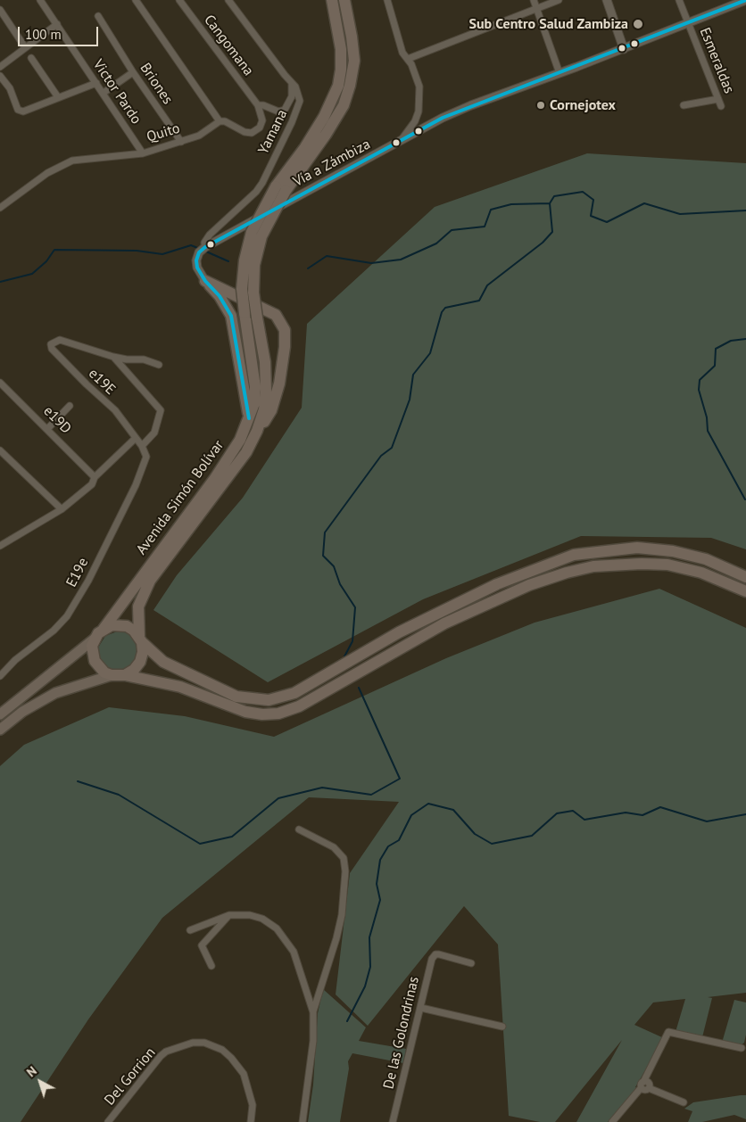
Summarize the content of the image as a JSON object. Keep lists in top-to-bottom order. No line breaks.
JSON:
{"streets":{"highway":["Avenida Simón Bolívar"],"street":["Cangomana","Esmeraldas","Briones","Victor Pardo","Yamana","Quito","Vía a Zámbiza","e19E","e19D","E19e","De las Golondrinas","Del Gorrion"]},"crossings":[["Briones","Quito"],["Victor Pardo","Quito"],["Yamana","Vía a Zámbiza"],["e19E","E19e"]],"places":["Sub Centro Salud Zambiza","Cornejotex"],"scale_bar":"100 m","north":"top left"}
